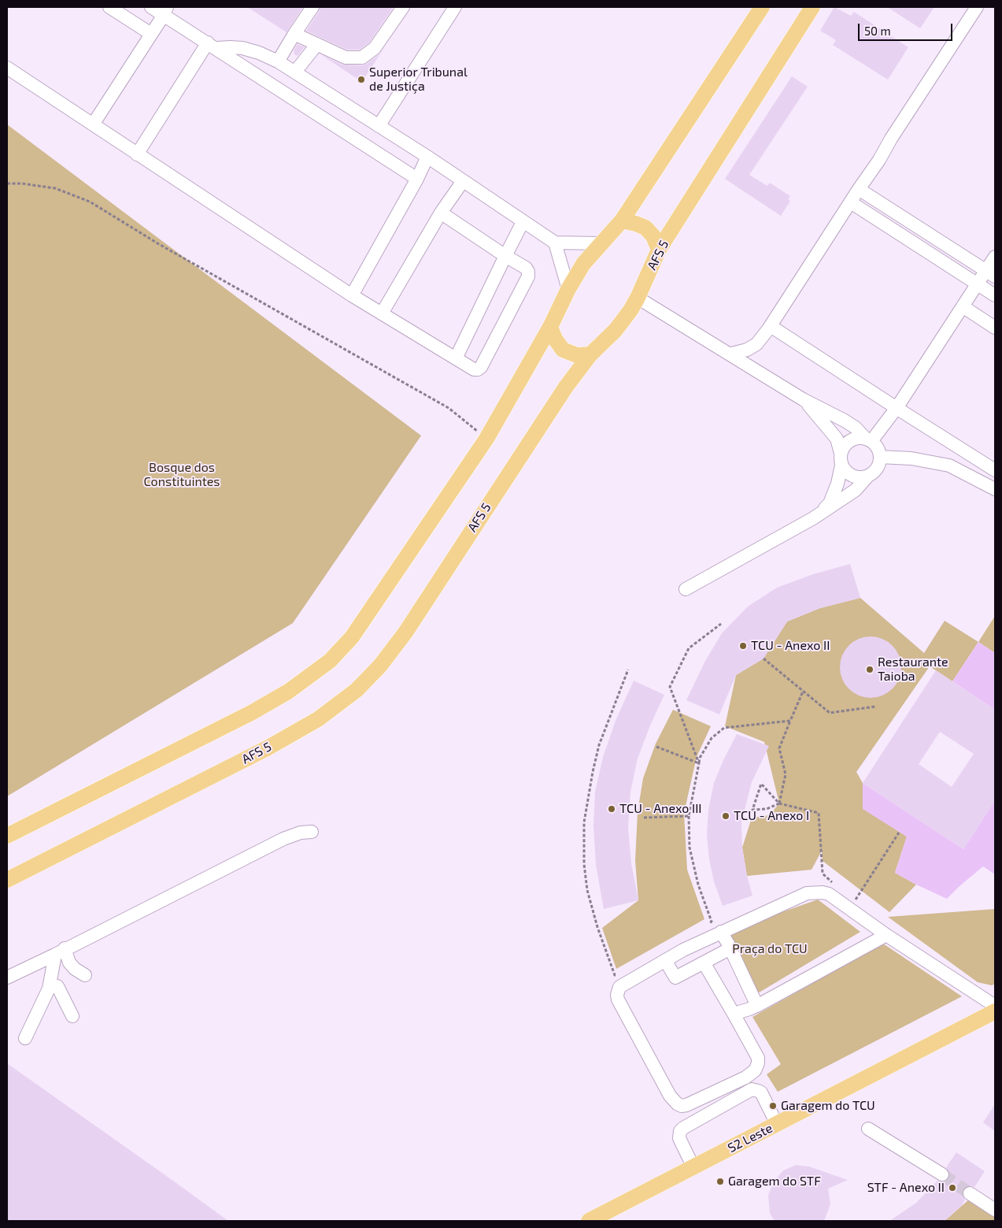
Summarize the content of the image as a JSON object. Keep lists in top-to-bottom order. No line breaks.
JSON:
{"streets":{"main road":["AFS 5","S2 Leste"]},"parks":["Bosque dos Constituintes","Praça do TCU"],"places":["Superior Tribunal de Justiça","TCU - Anexo II","Restaurante Taioba","TCU - Anexo III","TCU - Anexo I","Garagem do TCU","Garagem do STF","STF - Anexo II"],"scale_bar":"50 m"}
